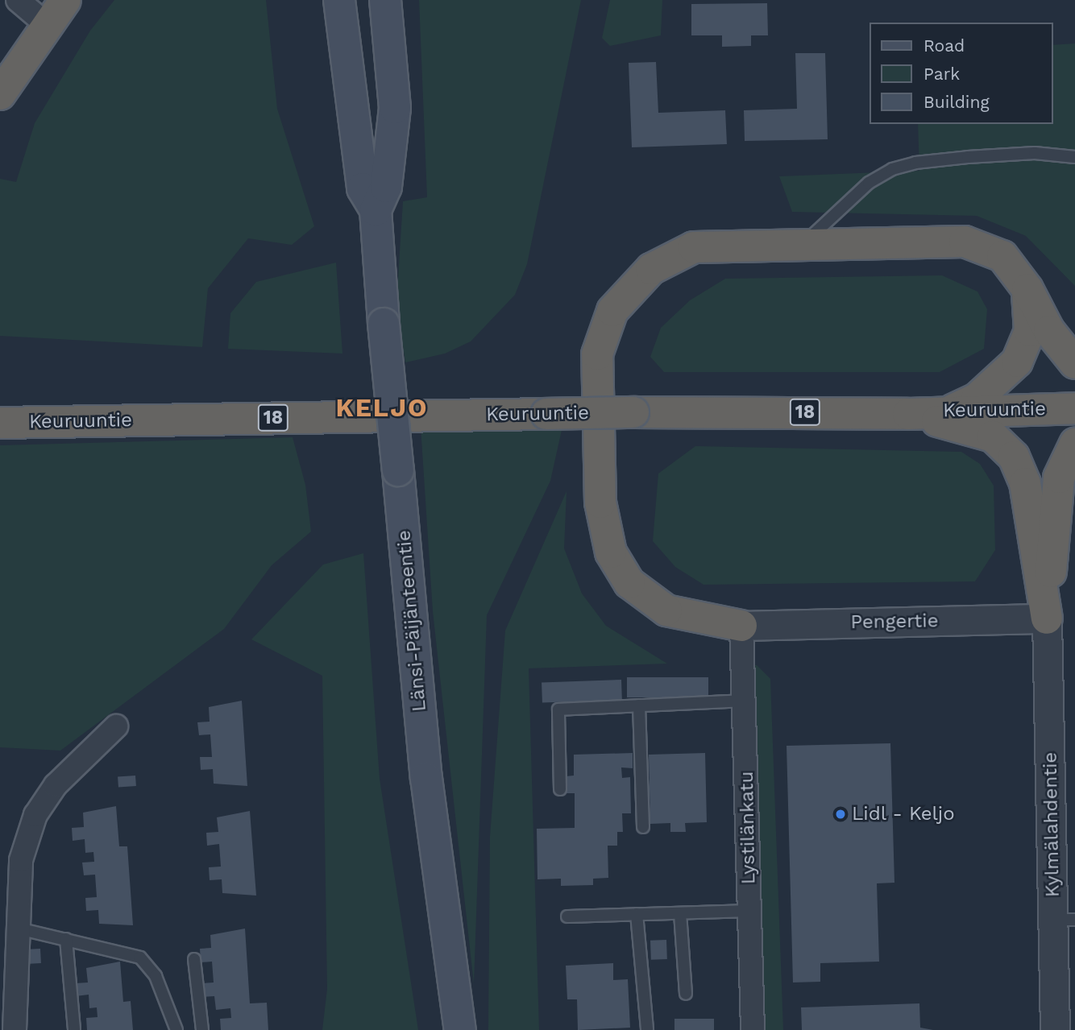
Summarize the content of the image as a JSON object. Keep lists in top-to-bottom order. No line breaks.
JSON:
{"streets":{"highway":["Keuruuntie","18"],"main road":["Länsi-Päijänteentie"],"street":["Pengertie","Kylmälahdentie","Lystilänkatu"]},"crossings":[["Pengertie","Kylmälahdentie"],["Pengertie","Lystilänkatu"]],"districts":["KELJO"],"places":["Lidl - Keljo"],"legend":["Road","Park","Building"]}
